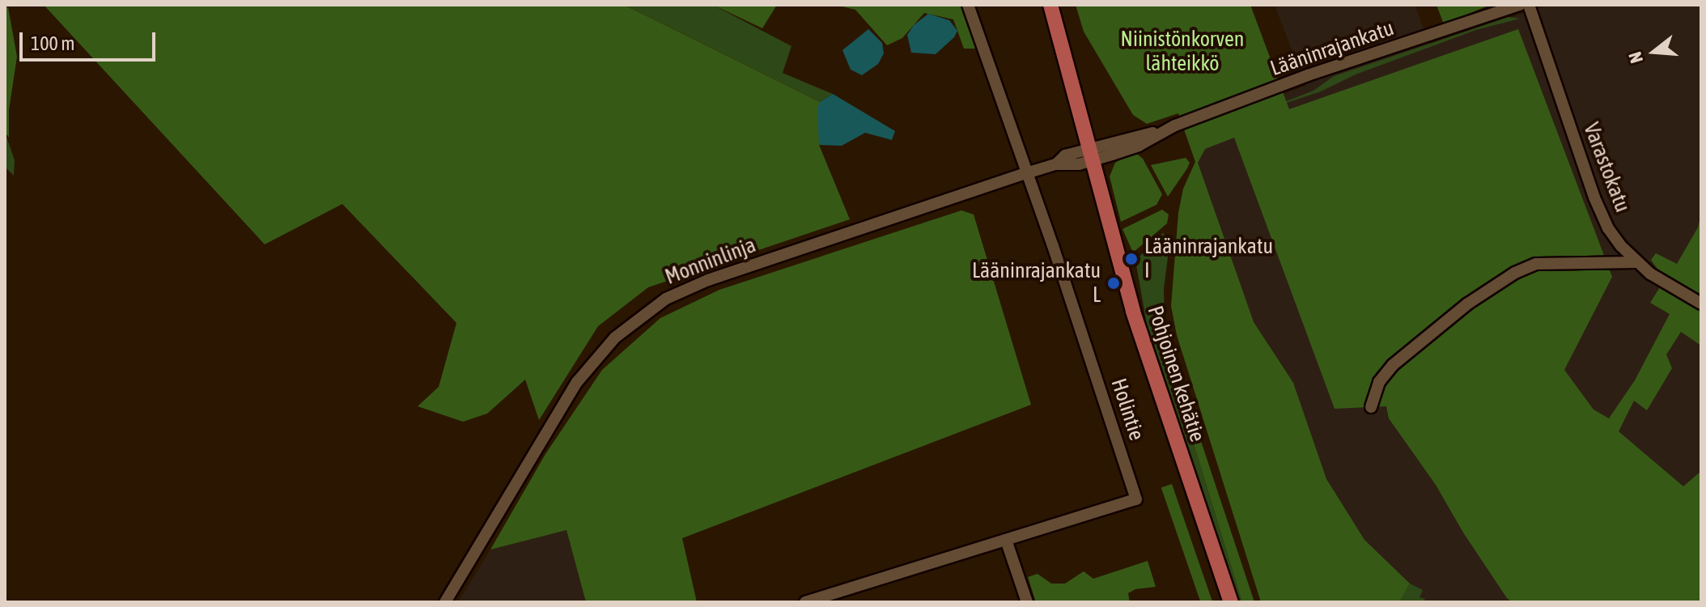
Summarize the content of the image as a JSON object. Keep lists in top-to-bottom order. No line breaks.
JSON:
{"streets":{"main road":["Pohjoinen kehätie"],"street":["Lääninrajankatu","Varastokatu","Monninlinja","Holintie"]},"crossings":[["Lääninrajankatu","Monninlinja"],["Lääninrajankatu","Pohjoinen kehätie"],["Monninlinja","Pohjoinen kehätie"],["Monninlinja","Holintie"]],"parks":["Niinistönkorven lähteikkö"],"places":["Lääninrajankatu I","Lääninrajankatu L"],"scale_bar":"100 m","north":"left"}
